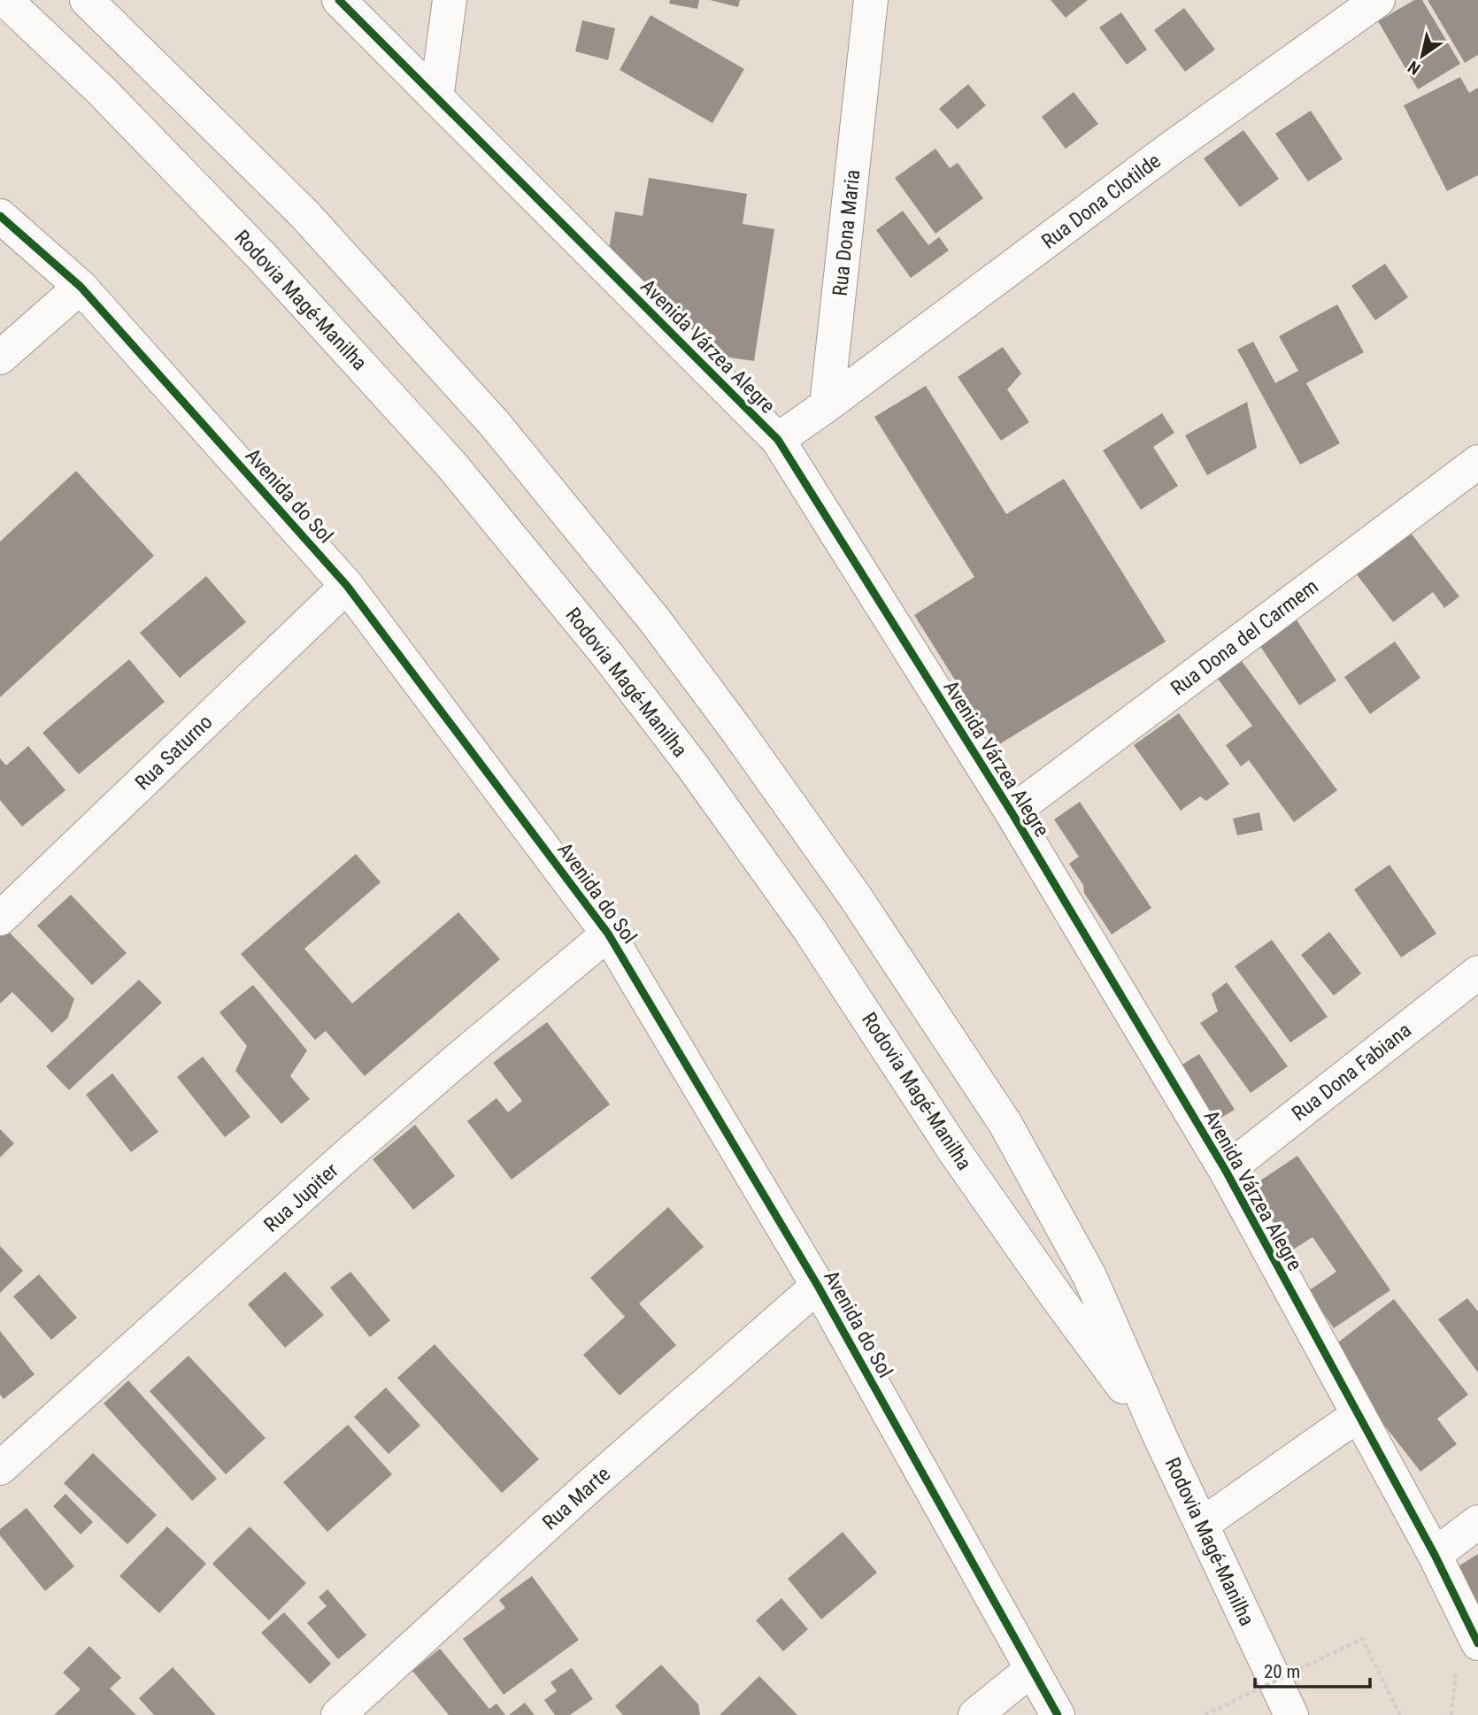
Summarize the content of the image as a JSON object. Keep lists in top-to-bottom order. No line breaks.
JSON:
{"streets":{"main road":["Rua Dona Clotilde","Rua Dona Maria","Rodovia Magé-Manilha","Avenida Várzea Alegre","Avenida do Sol","Rua Dona del Carmem","Rua Saturno","Rua Dona Fabiana","Rua Jupiter","Rua Marte"]},"crossings":[["Rua Dona Clotilde","Rua Dona Maria"],["Avenida Várzea Alegre","Rua Dona del Carmem"],["Avenida Várzea Alegre","Rua Dona Fabiana"],["Avenida do Sol","Rua Saturno"],["Avenida do Sol","Rua Jupiter"],["Avenida do Sol","Rua Marte"]],"scale_bar":"20 m","north":"bottom left"}
